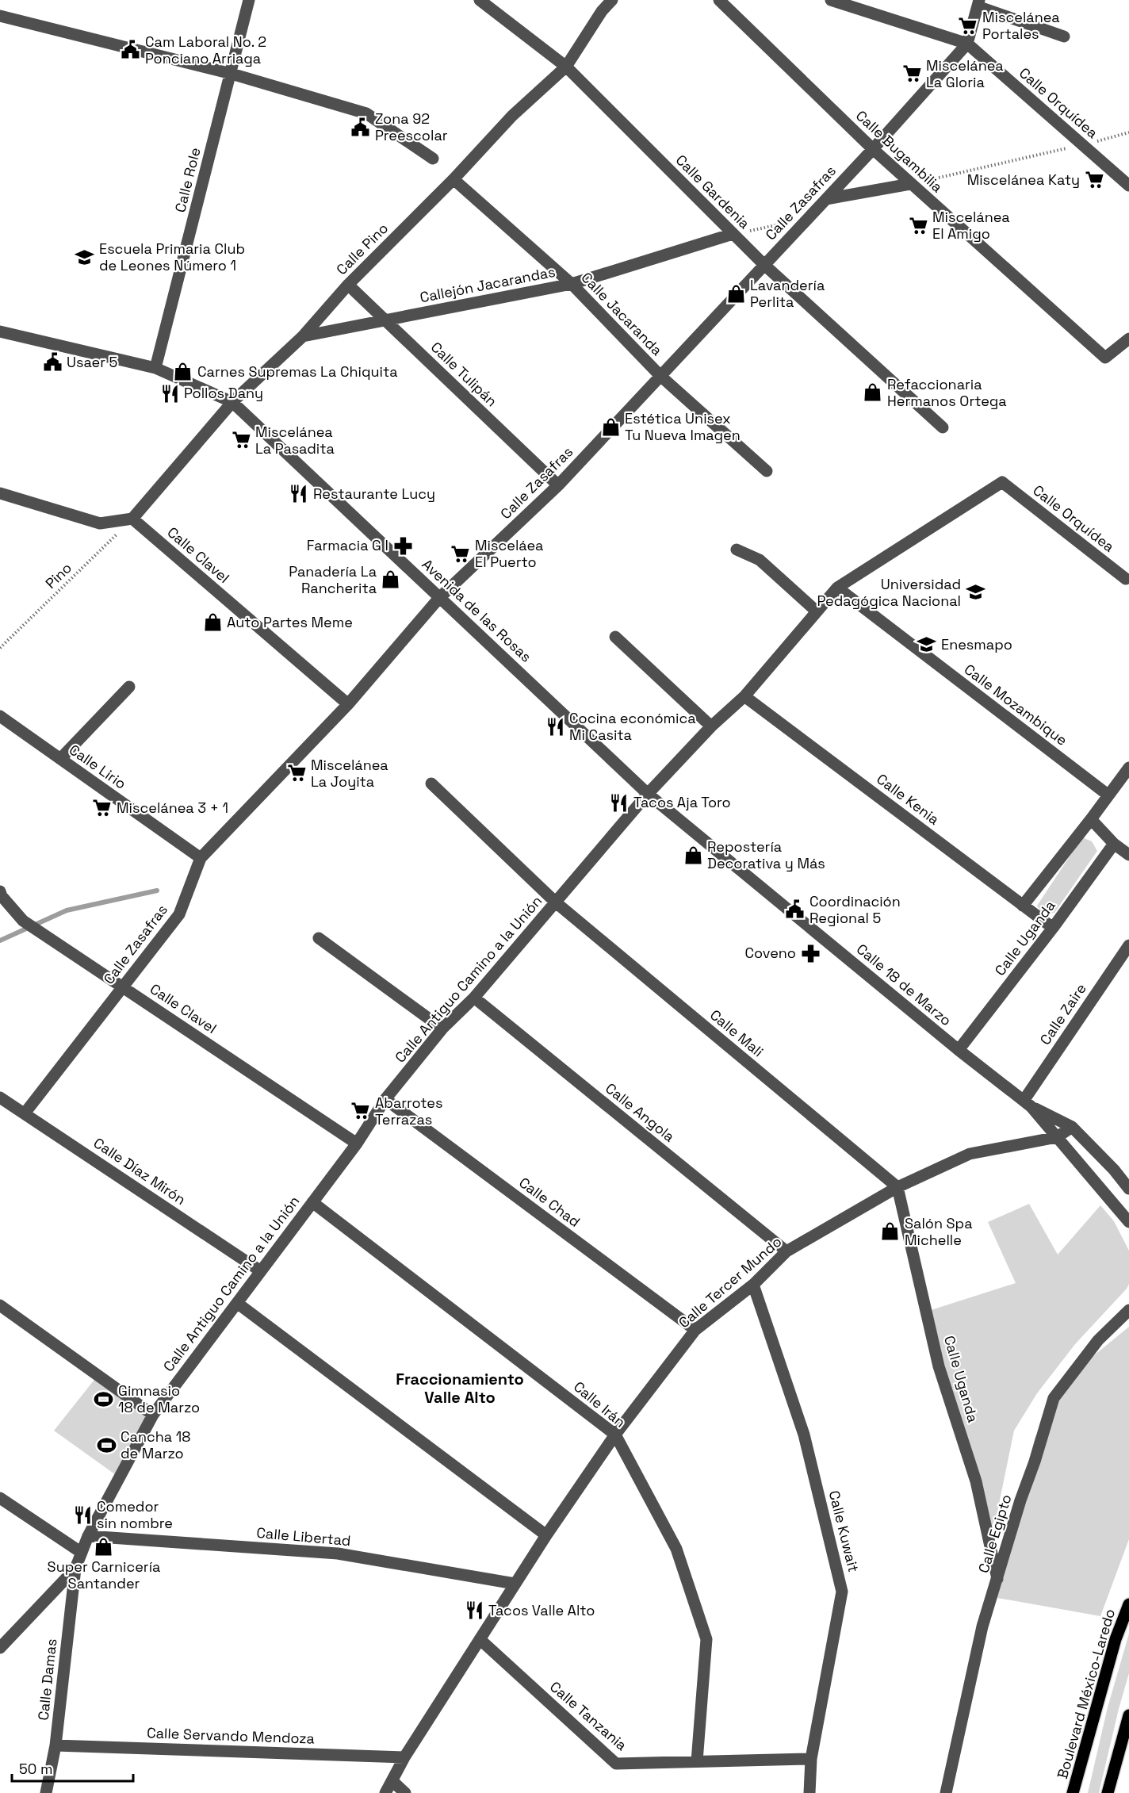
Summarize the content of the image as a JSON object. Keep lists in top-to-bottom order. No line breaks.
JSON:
{"streets":{"main road":["Boulevard México-Laredo"],"street":["Calle Orquídea","Calle Bugambilia","Calle Role","Calle Gardenia","Calle Zasafras","Calle Pino","Callejón Jacarandas","Calle Jacaranda","Calle Tulipán","Calle Clavel","Avenida de las Rosas","Calle Mozambique","Calle Lirio","Calle Kenia","Calle Uganda","Calle Antiguo Camino a la Unión","Calle 18 de Marzo","Calle Zaire","Calle Mali","Calle Angola","Calle Díaz Mirón","Calle Chad","Calle Tercer Mundo","Calle Irán","Calle Kuwait","Calle Egipto","Calle Libertad","Calle Damas","Calle Tanzania","Calle Servando Mendoza"],"path":["Pino"]},"crossings":[["Calle Orquídea","Calle Zasafras"],["Calle Orquídea","Calle Antiguo Camino a la Unión"],["Calle Bugambilia","Calle Zasafras"],["Calle Role","Avenida de las Rosas"],["Calle Gardenia","Calle Zasafras"],["Calle Gardenia","Calle Pino"],["Calle Gardenia","Callejón Jacarandas"],["Calle Zasafras","Calle Jacaranda"],["Calle Zasafras","Calle Tulipán"],["Calle Zasafras","Calle Clavel"],["Calle Zasafras","Avenida de las Rosas"],["Calle Zasafras","Calle Lirio"],["Calle Zasafras","Calle Díaz Mirón"],["Calle Pino","Callejón Jacarandas"],["Calle Pino","Calle Jacaranda"],["Calle Pino","Calle Tulipán"],["Calle Pino","Calle Clavel"],["Calle Pino","Pino"],["Calle Pino","Avenida de las Rosas"],["Callejón Jacarandas","Calle Jacaranda"],["Callejón Jacarandas","Calle Tulipán"],["Calle Clavel","Pino"],["Calle Clavel","Calle Antiguo Camino a la Unión"],["Avenida de las Rosas","Calle Antiguo Camino a la Unión"],["Avenida de las Rosas","Calle 18 de Marzo"],["Calle Mozambique","Calle Antiguo Camino a la Unión"],["Calle Kenia","Calle Uganda"],["Calle Kenia","Calle Antiguo Camino a la Unión"],["Calle Uganda","Calle 18 de Marzo"],["Calle Uganda","Calle Mali"],["Calle Uganda","Calle Tercer Mundo"],["Calle Uganda","Calle Egipto"],["Calle Antiguo Camino a la Unión","Calle 18 de Marzo"],["Calle Antiguo Camino a la Unión","Calle Mali"],["Calle Antiguo Camino a la Unión","Calle Angola"],["Calle Antiguo Camino a la Unión","Calle Díaz Mirón"],["Calle Antiguo Camino a la Unión","Calle Chad"],["Calle Antiguo Camino a la Unión","Calle Irán"],["Calle Antiguo Camino a la Unión","Calle Libertad"],["Calle Antiguo Camino a la Unión","Calle Damas"],["Calle 18 de Marzo","Calle Zaire"],["Calle 18 de Marzo","Calle Tercer Mundo"],["Calle Mali","Calle Tercer Mundo"],["Calle Angola","Calle Tercer Mundo"],["Calle Chad","Calle Tercer Mundo"],["Calle Tercer Mundo","Calle Irán"],["Calle Tercer Mundo","Calle Kuwait"],["Calle Tercer Mundo","Calle Libertad"],["Calle Tercer Mundo","Calle Tanzania"],["Calle Tercer Mundo","Calle Servando Mendoza"],["Calle Irán","Calle Tanzania"],["Calle Kuwait","Calle Tanzania"],["Calle Damas","Calle Servando Mendoza"]],"districts":["Fraccionamiento Valle Alto"],"places":{"supermarket":["Miscelánea Portales","Miscelánea La Gloria","Miscelánea Katy","Miscelánea El Amigo","Miscelánea La Pasadita","Misceláea El Puerto","Miscelánea La Joyita","Miscelánea 3 + 1","Abarrotes Terrazas"],"public building":["Cam Laboral No. 2 Ponciano Arriaga","Zona 92 Preescolar","Usaer 5","Coordinación Regional 5"],"school or university":["Escuela Primaria Club de Leones Número 1","Universidad Pedagógica Nacional","Enesmapo"],"shop":["Lavandería Perlita","Carnes Supremas La Chiquita","Refaccionaria Hermanos Ortega","Estética Unisex Tu Nueva Imagen","Panadería La Rancherita","Auto Partes Meme","Repostería Decorativa y Más","Salón Spa Michelle","Super Carnicería Santander"],"restaurant":["Pollos Dany","Restaurante Lucy","Cocina económica Mi Casita","Tacos Aja Toro","Comedor sin nombre","Tacos Valle Alto"],"pharmacy":["Farmacia G I","Coveno"],"sports":["Gimnasio 18 de Marzo","Cancha 18 de Marzo"]},"scale_bar":"50 m"}
